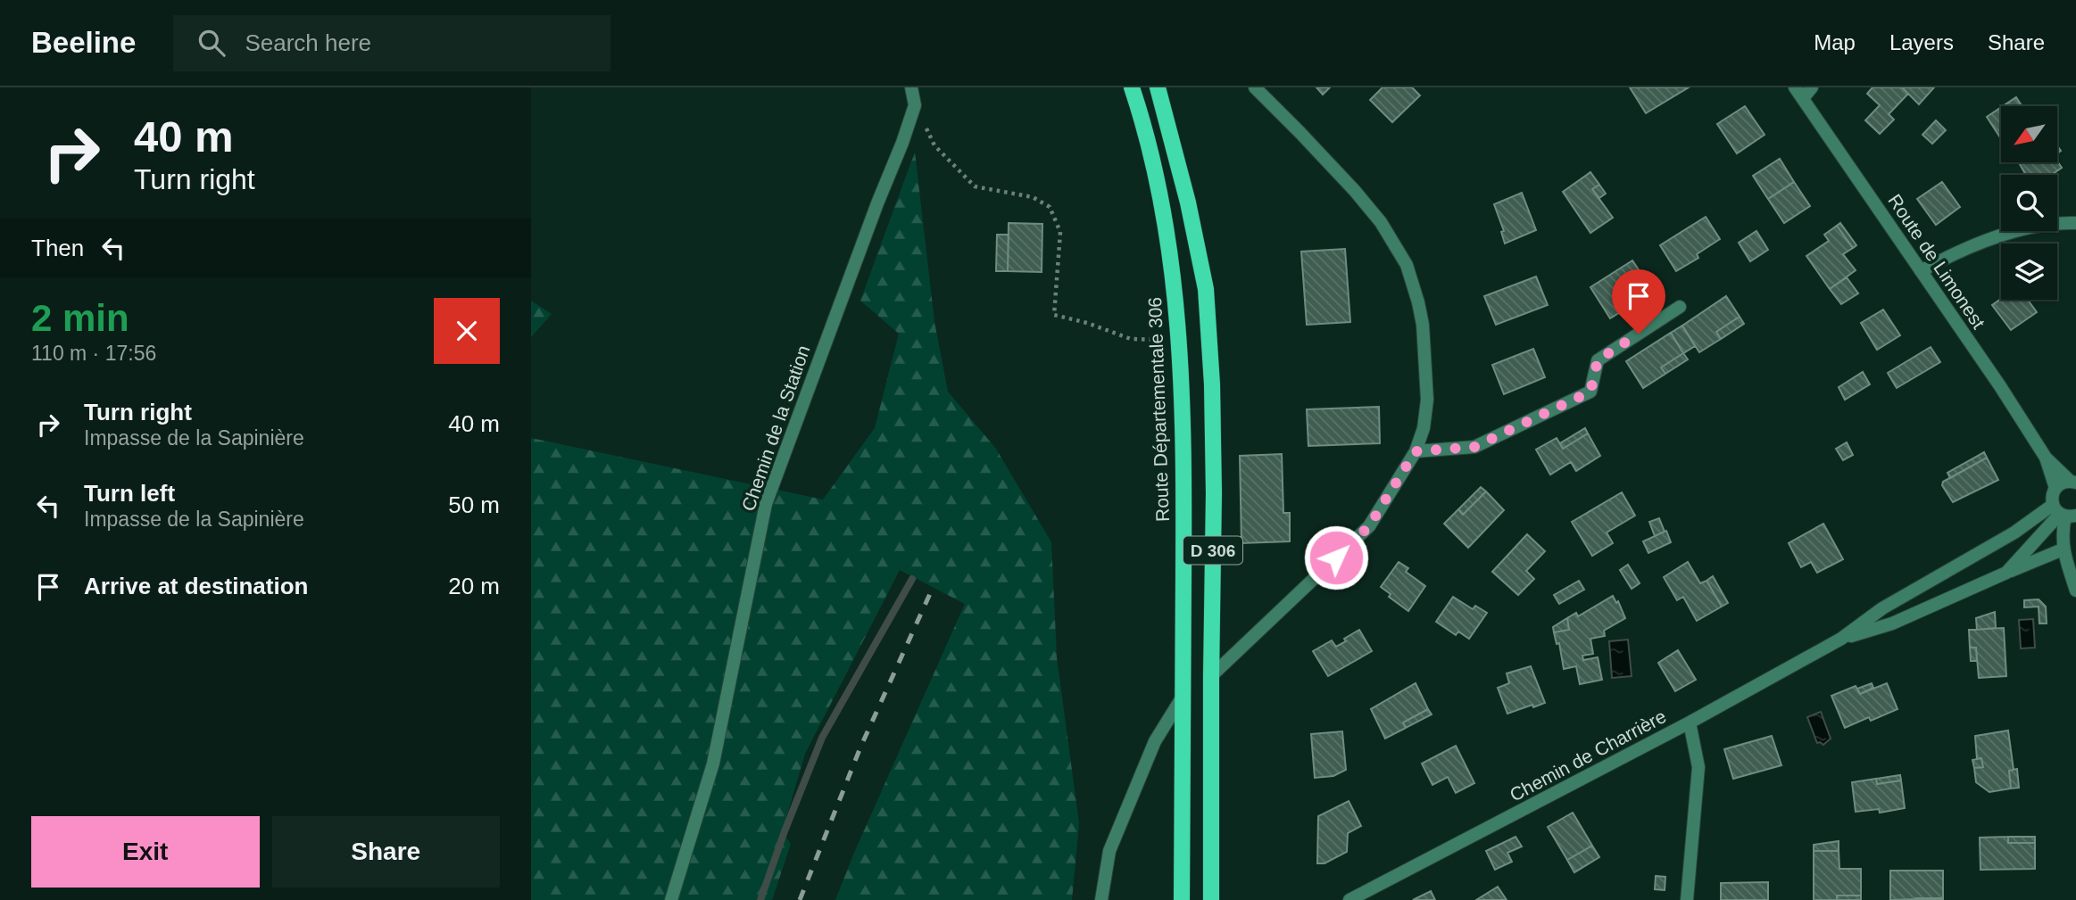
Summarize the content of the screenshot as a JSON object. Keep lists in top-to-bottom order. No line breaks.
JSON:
{"streets":{"main road":["Route Départementale 306","D 306"],"street":["Route de Limonest","Chemin de la Station","Chemin de Charrière"]},"north":"bottom left","page":{"header":"Beeline","search":"Search here","nav":["Map","Layers","Share"],"turn":["40 m","Turn right"],"then":"Then","heading":["2 min","110 m · 17:56"],"list":[{"name":"Turn right","note":"Impasse de la Sapinière","value":"40 m"},{"name":"Turn left","note":"Impasse de la Sapinière","value":"50 m"},{"name":"Arrive at destination","value":"20 m"}],"buttons":["Exit","Share"]}}
